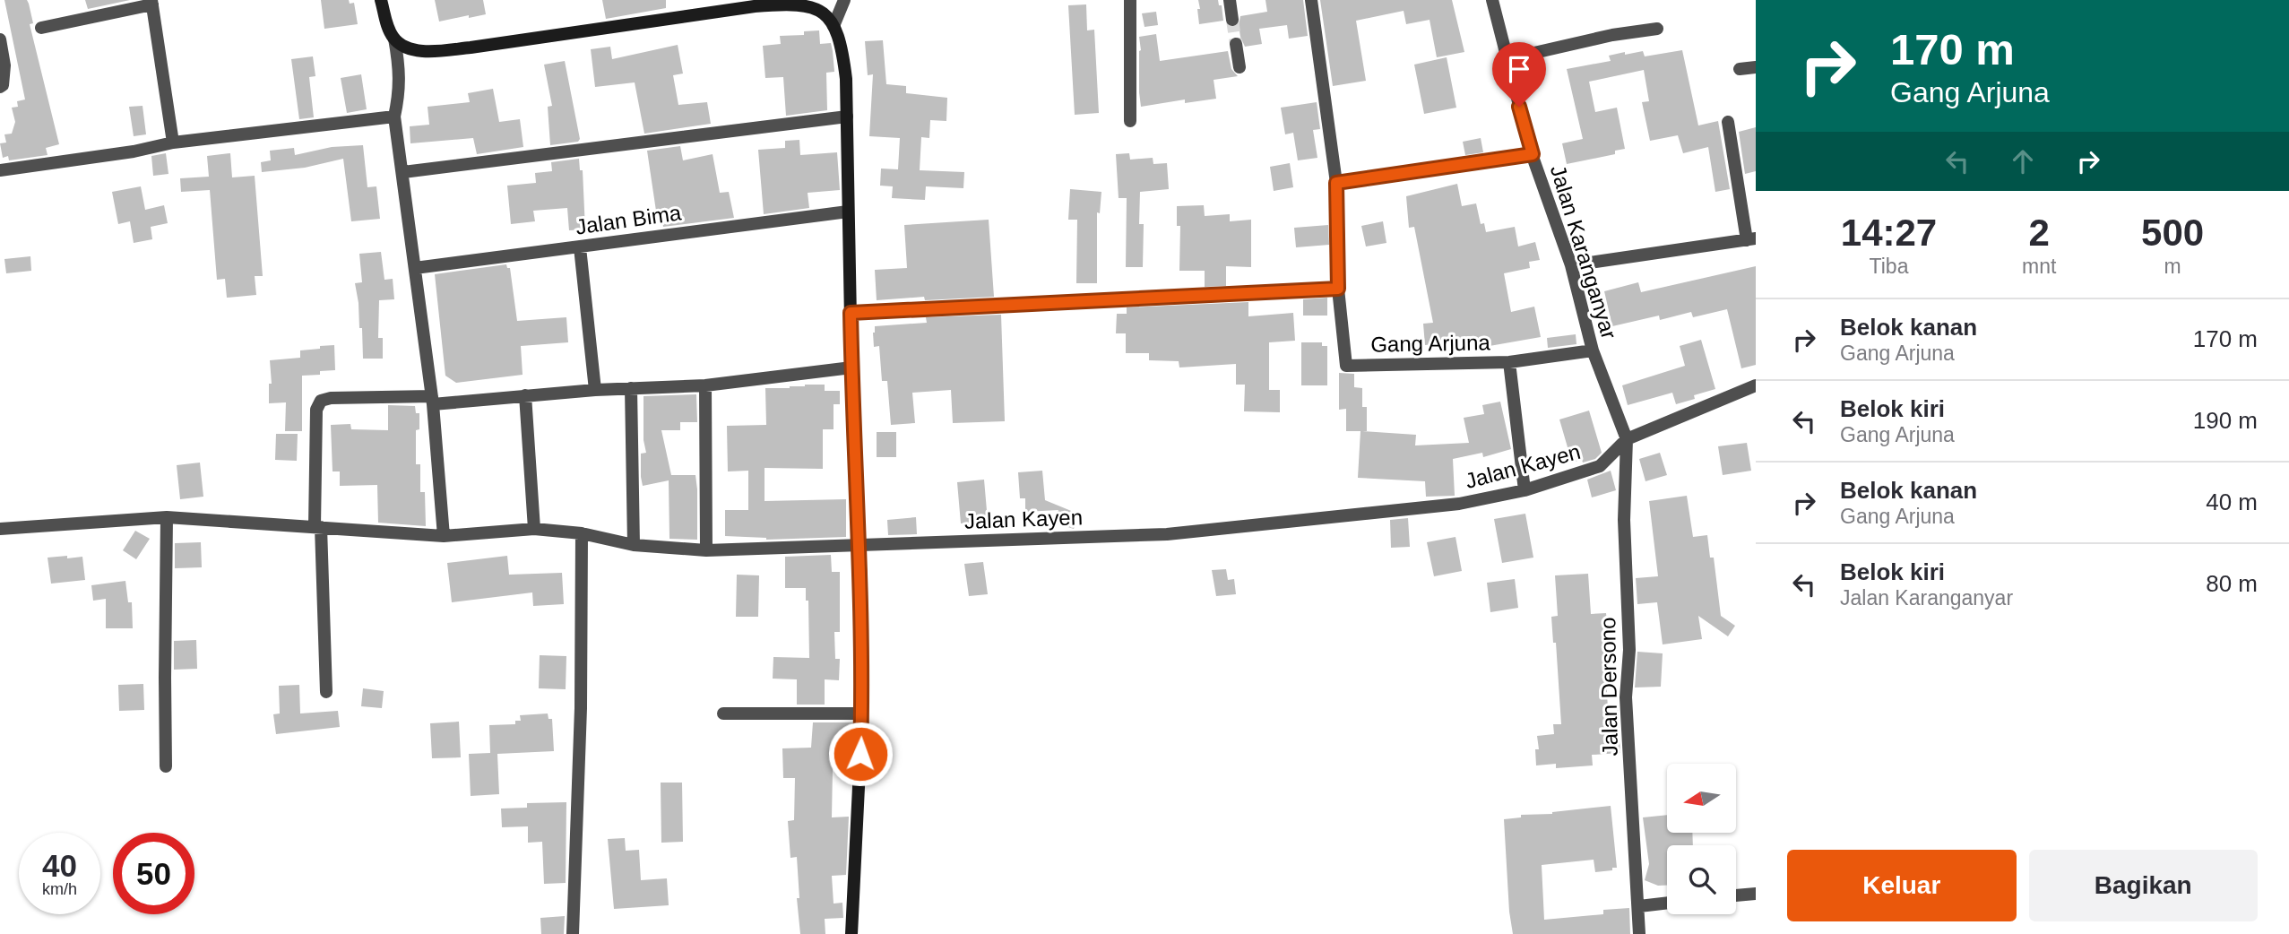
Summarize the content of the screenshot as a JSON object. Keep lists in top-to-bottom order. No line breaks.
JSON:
{"streets":{"street":["Jalan Bima","Jalan Karanganyar","Gang Arjuna","Jalan Kayen","Jalan Dersono"]},"crossings":[["Jalan Karanganyar","Gang Arjuna"],["Jalan Karanganyar","Jalan Kayen"],["Jalan Karanganyar","Jalan Dersono"],["Jalan Kayen","Jalan Dersono"]],"north":"left","page":{"turn":["170 m","Gang Arjuna"],"eta":["14:27","Tiba","2","mnt","500","m"],"list":[{"name":"Belok kanan","note":"Gang Arjuna","value":"170 m"},{"name":"Belok kiri","note":"Gang Arjuna","value":"190 m"},{"name":"Belok kanan","note":"Gang Arjuna","value":"40 m"},{"name":"Belok kiri","note":"Jalan Karanganyar","value":"80 m"}],"speed":"40 km/h","limit":"50","buttons":["Keluar","Bagikan"]}}
